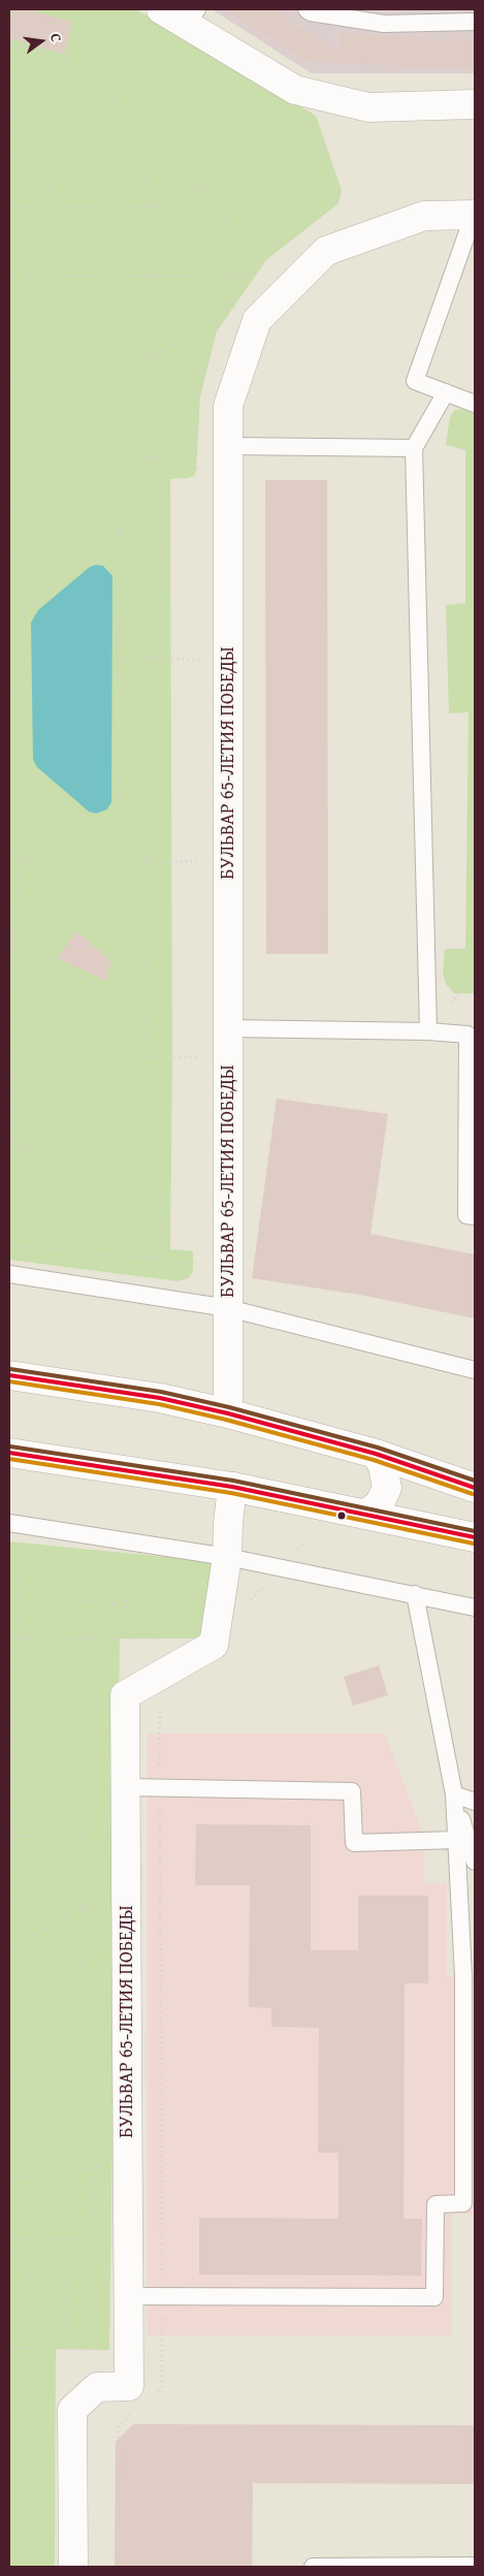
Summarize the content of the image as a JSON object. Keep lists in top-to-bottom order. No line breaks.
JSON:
{"streets":{"street":["БУЛЬВАР 65-ЛЕТИЯ ПОБЕДЫ"]},"north":"right"}
